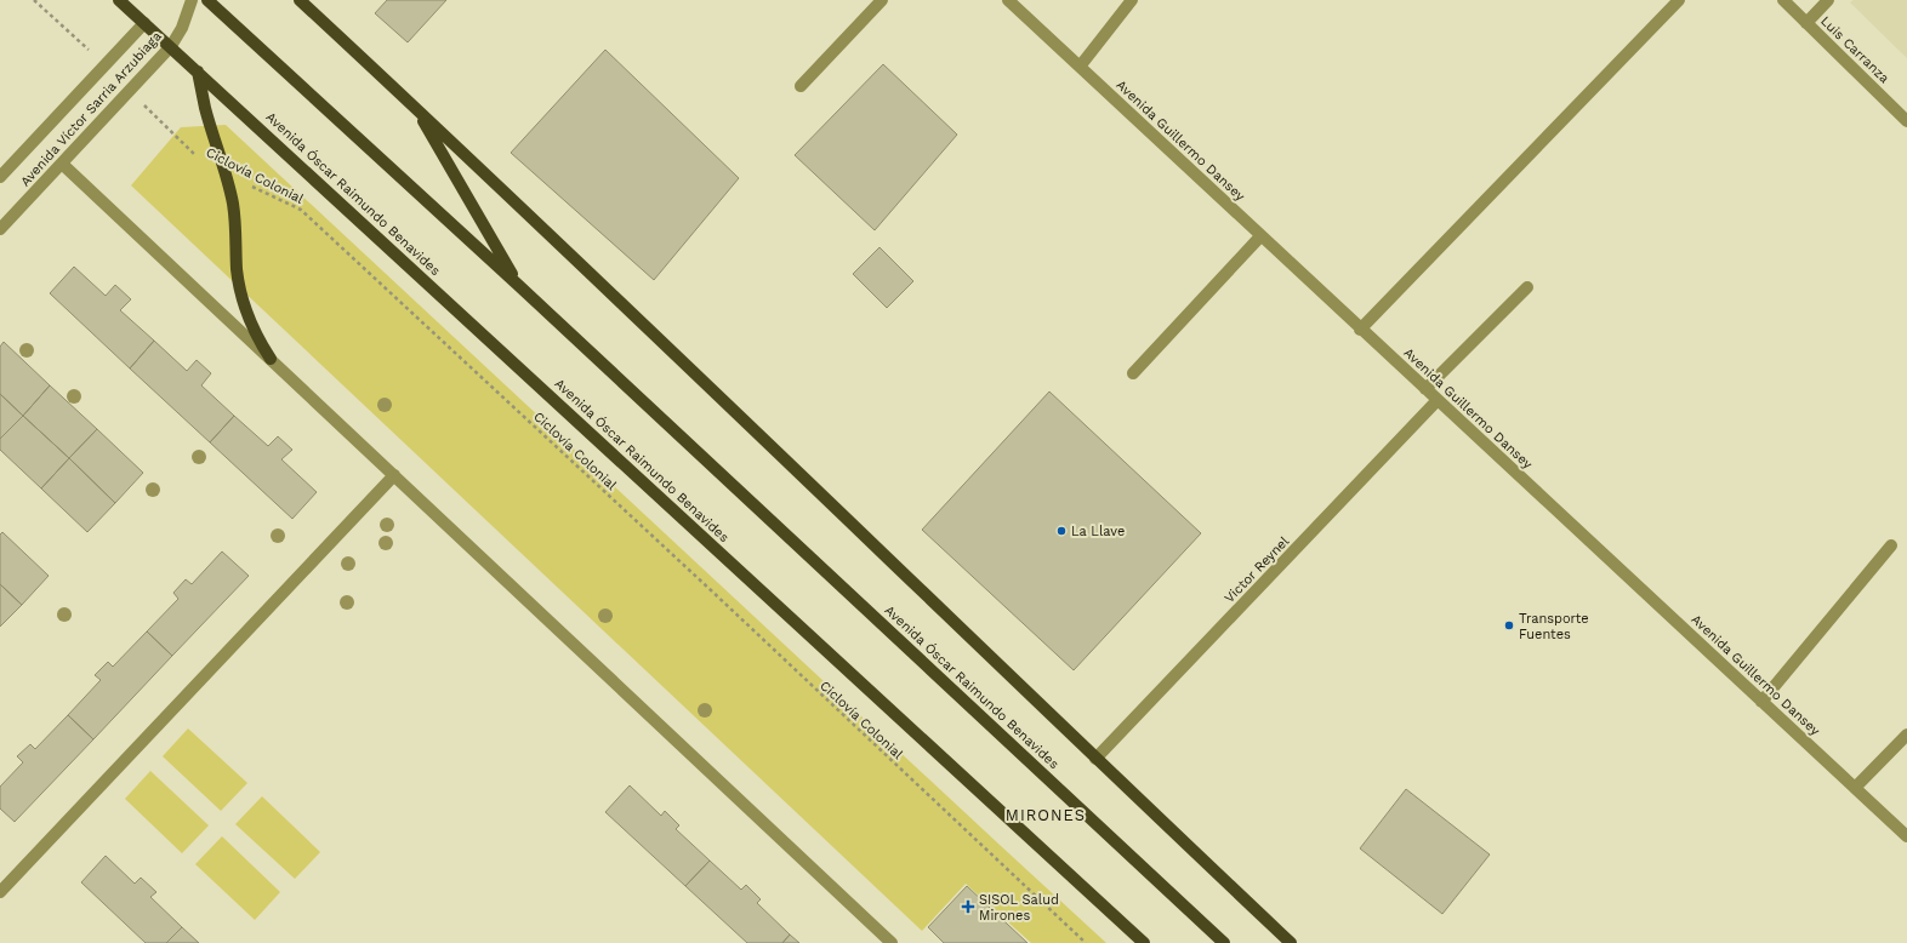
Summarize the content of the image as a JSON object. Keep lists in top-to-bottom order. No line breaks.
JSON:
{"streets":{"main road":["Avenida Óscar Raimundo Benavides"],"street":["Luis Carranza","Avenida Víctor Sarria Arzubiaga","Avenida Guillermo Dansey","Victor Reynel"],"path":["Ciclovía Colonial"]},"crossings":[["Avenida Víctor Sarria Arzubiaga","Ciclovía Colonial"],["Avenida Víctor Sarria Arzubiaga","Avenida Óscar Raimundo Benavides"],["Avenida Guillermo Dansey","Victor Reynel"]],"districts":["MIRONES"],"places":{"other":["La Llave","Transporte Fuentes"],"health":["SISOL Salud Mirones"]}}
